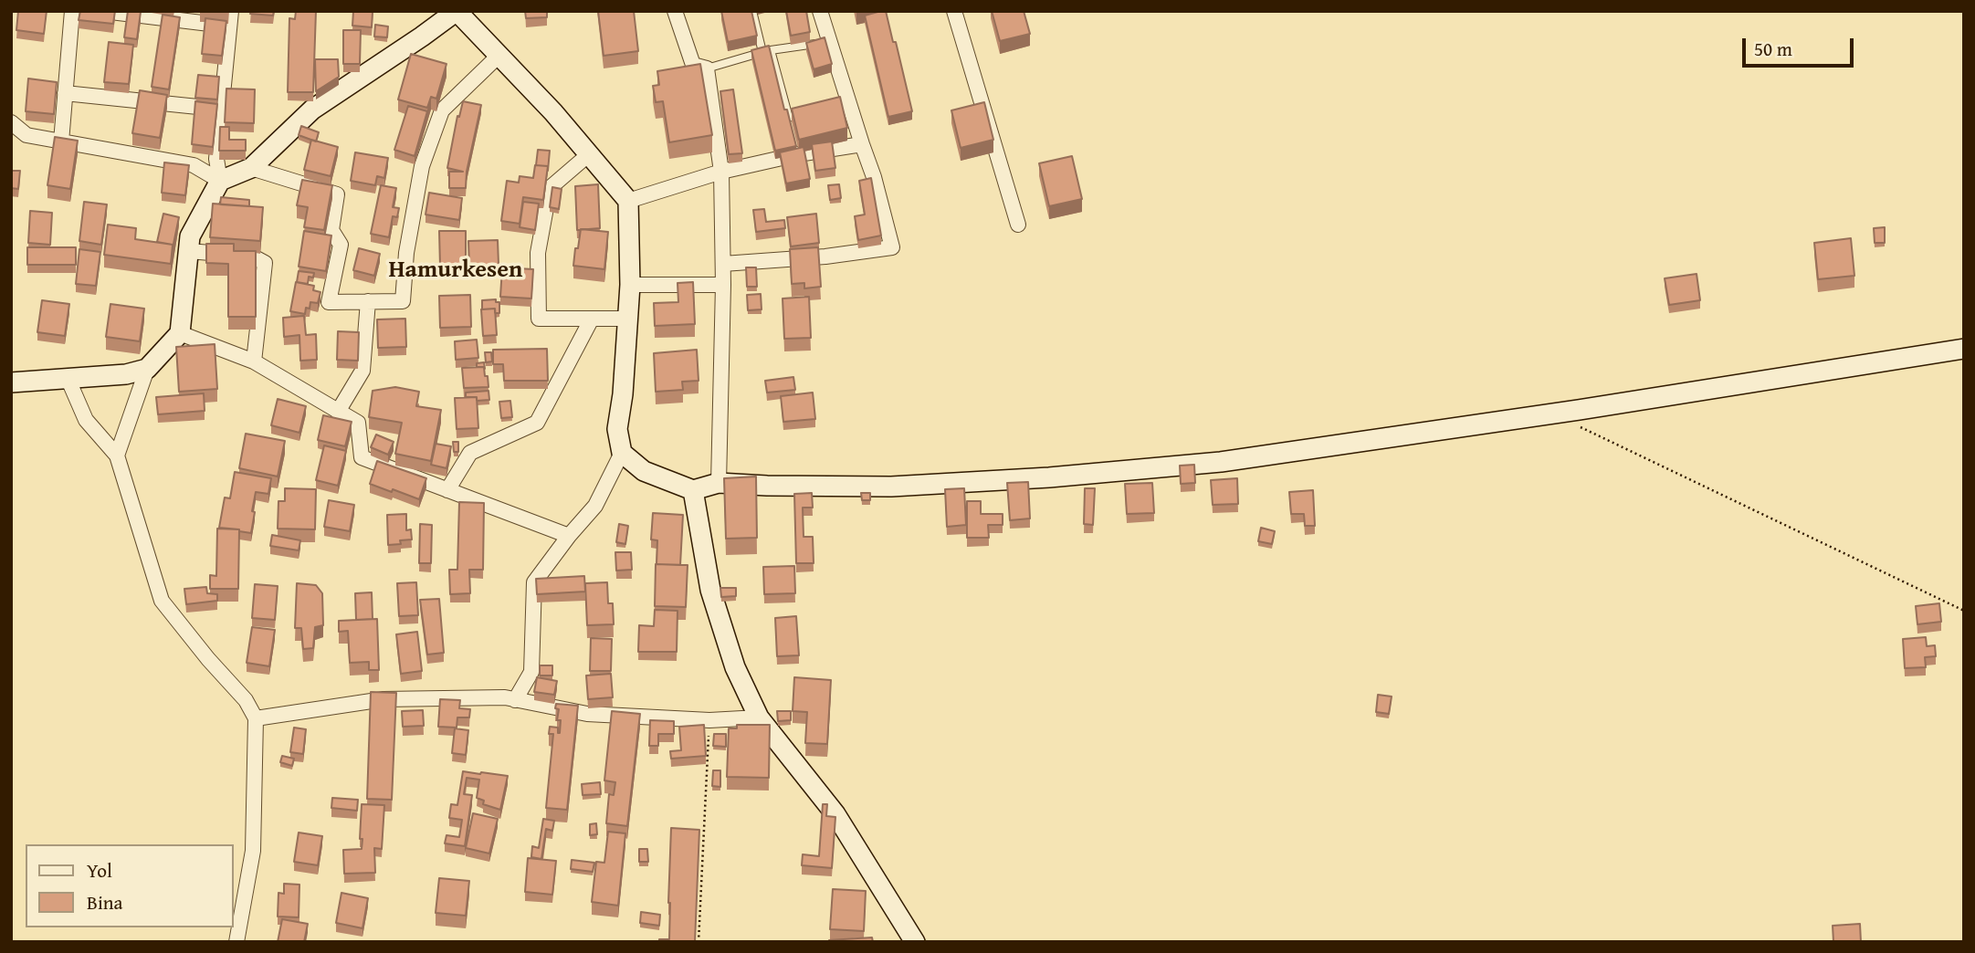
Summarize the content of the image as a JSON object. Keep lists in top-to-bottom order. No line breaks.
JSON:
{"districts":["Hamurkesen"],"legend":["Yol","Bina"],"scale_bar":"50 m"}
